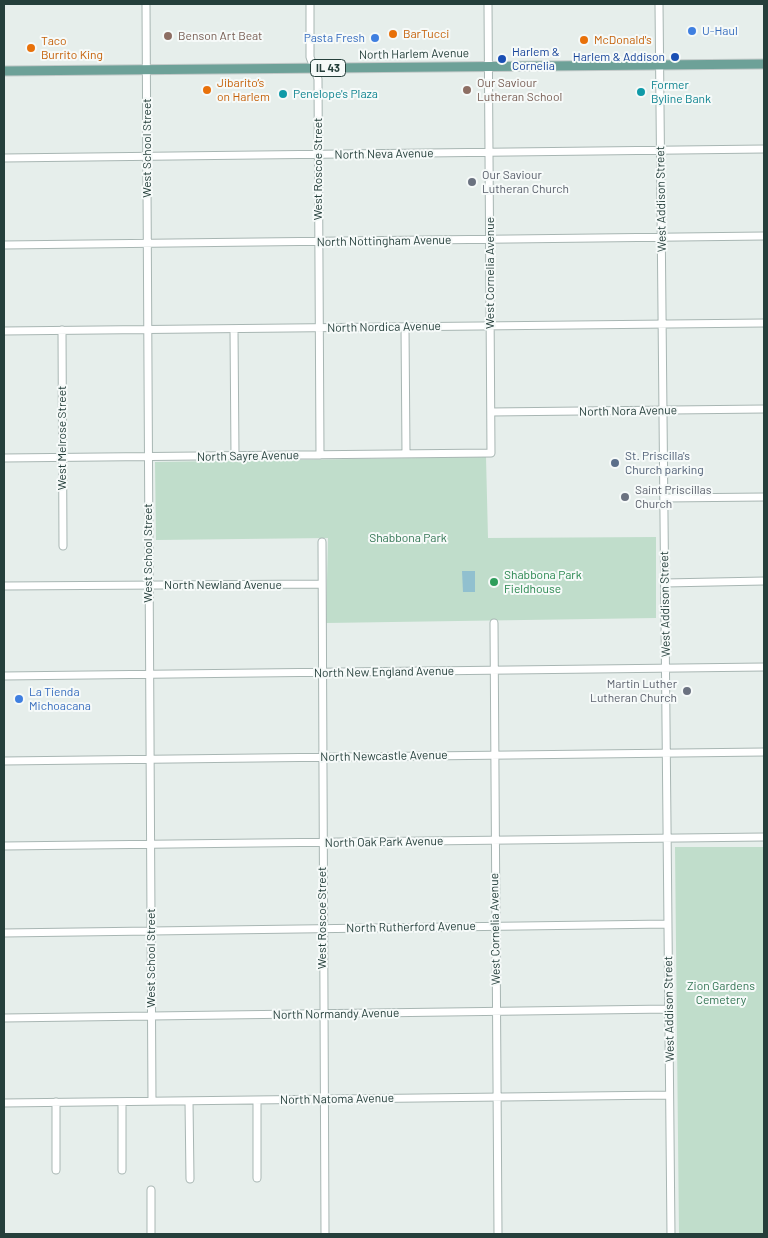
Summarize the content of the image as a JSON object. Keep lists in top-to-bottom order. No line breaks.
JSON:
{"streets":{"main road":["North Harlem Avenue","IL 43"],"street":["West School Street","North Neva Avenue","West Roscoe Street","West Addison Street","North Nottingham Avenue","West Cornelia Avenue","North Nordica Avenue","North Nora Avenue","West Melrose Street","North Sayre Avenue","North Newland Avenue","North New England Avenue","North Newcastle Avenue","North Oak Park Avenue","North Rutherford Avenue","North Normandy Avenue","North Natoma Avenue"]},"crossings":[["North Harlem Avenue","West School Street"],["North Harlem Avenue","West Roscoe Street"],["North Harlem Avenue","West Addison Street"],["North Harlem Avenue","West Cornelia Avenue"],["West School Street","North Neva Avenue"],["West School Street","North Nottingham Avenue"],["West School Street","North Nordica Avenue"],["West School Street","North Sayre Avenue"],["West School Street","North Newland Avenue"],["West School Street","North New England Avenue"],["West School Street","North Newcastle Avenue"],["West School Street","North Oak Park Avenue"],["West School Street","North Rutherford Avenue"],["West School Street","North Normandy Avenue"],["West School Street","North Natoma Avenue"],["North Neva Avenue","West Roscoe Street"],["North Neva Avenue","West Addison Street"],["North Neva Avenue","West Cornelia Avenue"],["West Roscoe Street","North Nottingham Avenue"],["West Roscoe Street","North Nordica Avenue"],["West Roscoe Street","North Sayre Avenue"],["West Roscoe Street","North Newland Avenue"],["West Roscoe Street","North New England Avenue"],["West Roscoe Street","North Newcastle Avenue"],["West Roscoe Street","North Oak Park Avenue"],["West Roscoe Street","North Rutherford Avenue"],["West Roscoe Street","North Normandy Avenue"],["West Roscoe Street","North Natoma Avenue"],["West Addison Street","North Nottingham Avenue"],["West Addison Street","North Nordica Avenue"],["West Addison Street","North Nora Avenue"],["West Addison Street","North New England Avenue"],["West Addison Street","North Newcastle Avenue"],["West Addison Street","North Oak Park Avenue"],["West Addison Street","North Rutherford Avenue"],["West Addison Street","North Normandy Avenue"],["West Addison Street","North Natoma Avenue"],["North Nottingham Avenue","West Cornelia Avenue"],["West Cornelia Avenue","North Nordica Avenue"],["West Cornelia Avenue","North Nora Avenue"],["West Cornelia Avenue","North Sayre Avenue"],["West Cornelia Avenue","North New England Avenue"],["West Cornelia Avenue","North Newcastle Avenue"],["West Cornelia Avenue","North Oak Park Avenue"],["West Cornelia Avenue","North Rutherford Avenue"],["West Cornelia Avenue","North Normandy Avenue"],["West Cornelia Avenue","North Natoma Avenue"],["North Nordica Avenue","West Melrose Street"],["West Melrose Street","North Sayre Avenue"]],"parks":["Shabbona Park","Zion Gardens Cemetery"],"places":["U-Haul","BarTucci","Benson Art Beat","Pasta Fresh","McDonald's","Taco Burrito King","Harlem & Addison","Harlem & Cornelia","Jibarito’s on Harlem","Our Saviour Lutheran School","Former Byline Bank","Penelope's Plaza","Our Saviour Lutheran Church","St. Priscilla's Church parking","Saint Priscillas Church","Shabbona Park Fieldhouse","Martin Luther Lutheran Church","La Tienda Michoacana"]}
